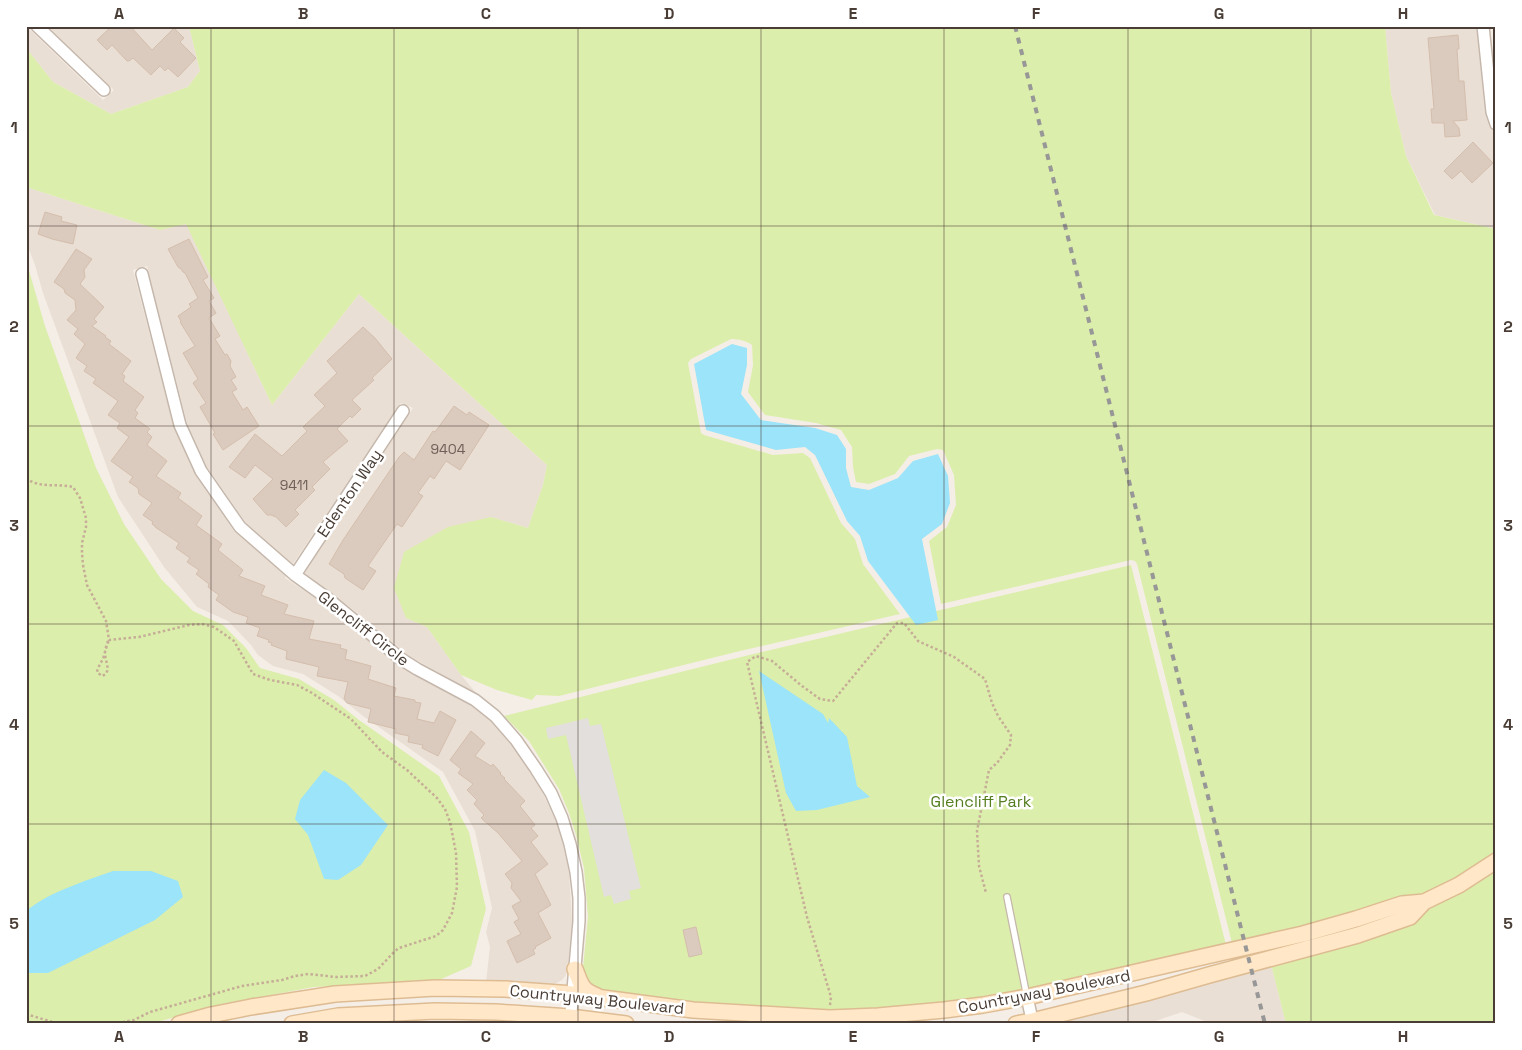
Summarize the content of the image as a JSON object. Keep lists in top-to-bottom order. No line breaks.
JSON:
{"streets":{"street":["Edenton Way","Glencliff Circle","Countryway Boulevard"]},"crossings":[["Edenton Way","Glencliff Circle"],["Glencliff Circle","Countryway Boulevard"]],"parks":["Glencliff Park"],"house_numbers":["9404","9411"],"grid":{"columns":["A","B","C","D","E","F","G","H"],"rows":["1","2","3","4","5"]}}
